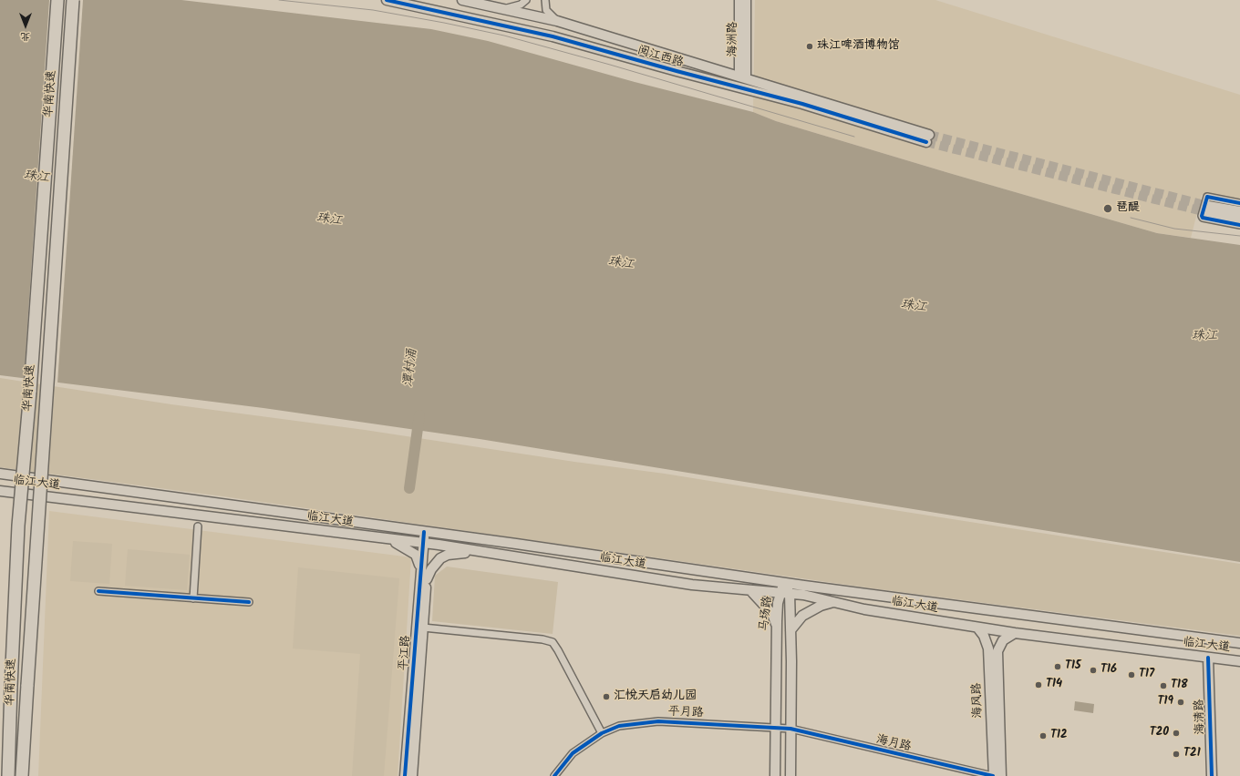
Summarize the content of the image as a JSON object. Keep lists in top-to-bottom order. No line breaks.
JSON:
{"streets":{"highway":["华南快速"],"main road":["海洲路","阅江西路","临江大道","马场路","平江路","海风路","海清路"],"street":["平月路","海月路"]},"crossings":[["海洲路","阅江西路"],["临江大道","马场路"],["临江大道","平江路"],["临江大道","海风路"],["临江大道","海清路"],["马场路","平月路"],["马场路","海月路"],["海风路","海月路"],["平月路","海月路"]],"water":["珠江","潭村涌"],"places":["珠江啤酒博物馆","琶醍","T15","T16","T17","T14","T18","汇悦天启幼儿园","T19","T20","T12","T21"],"north":"bottom"}
